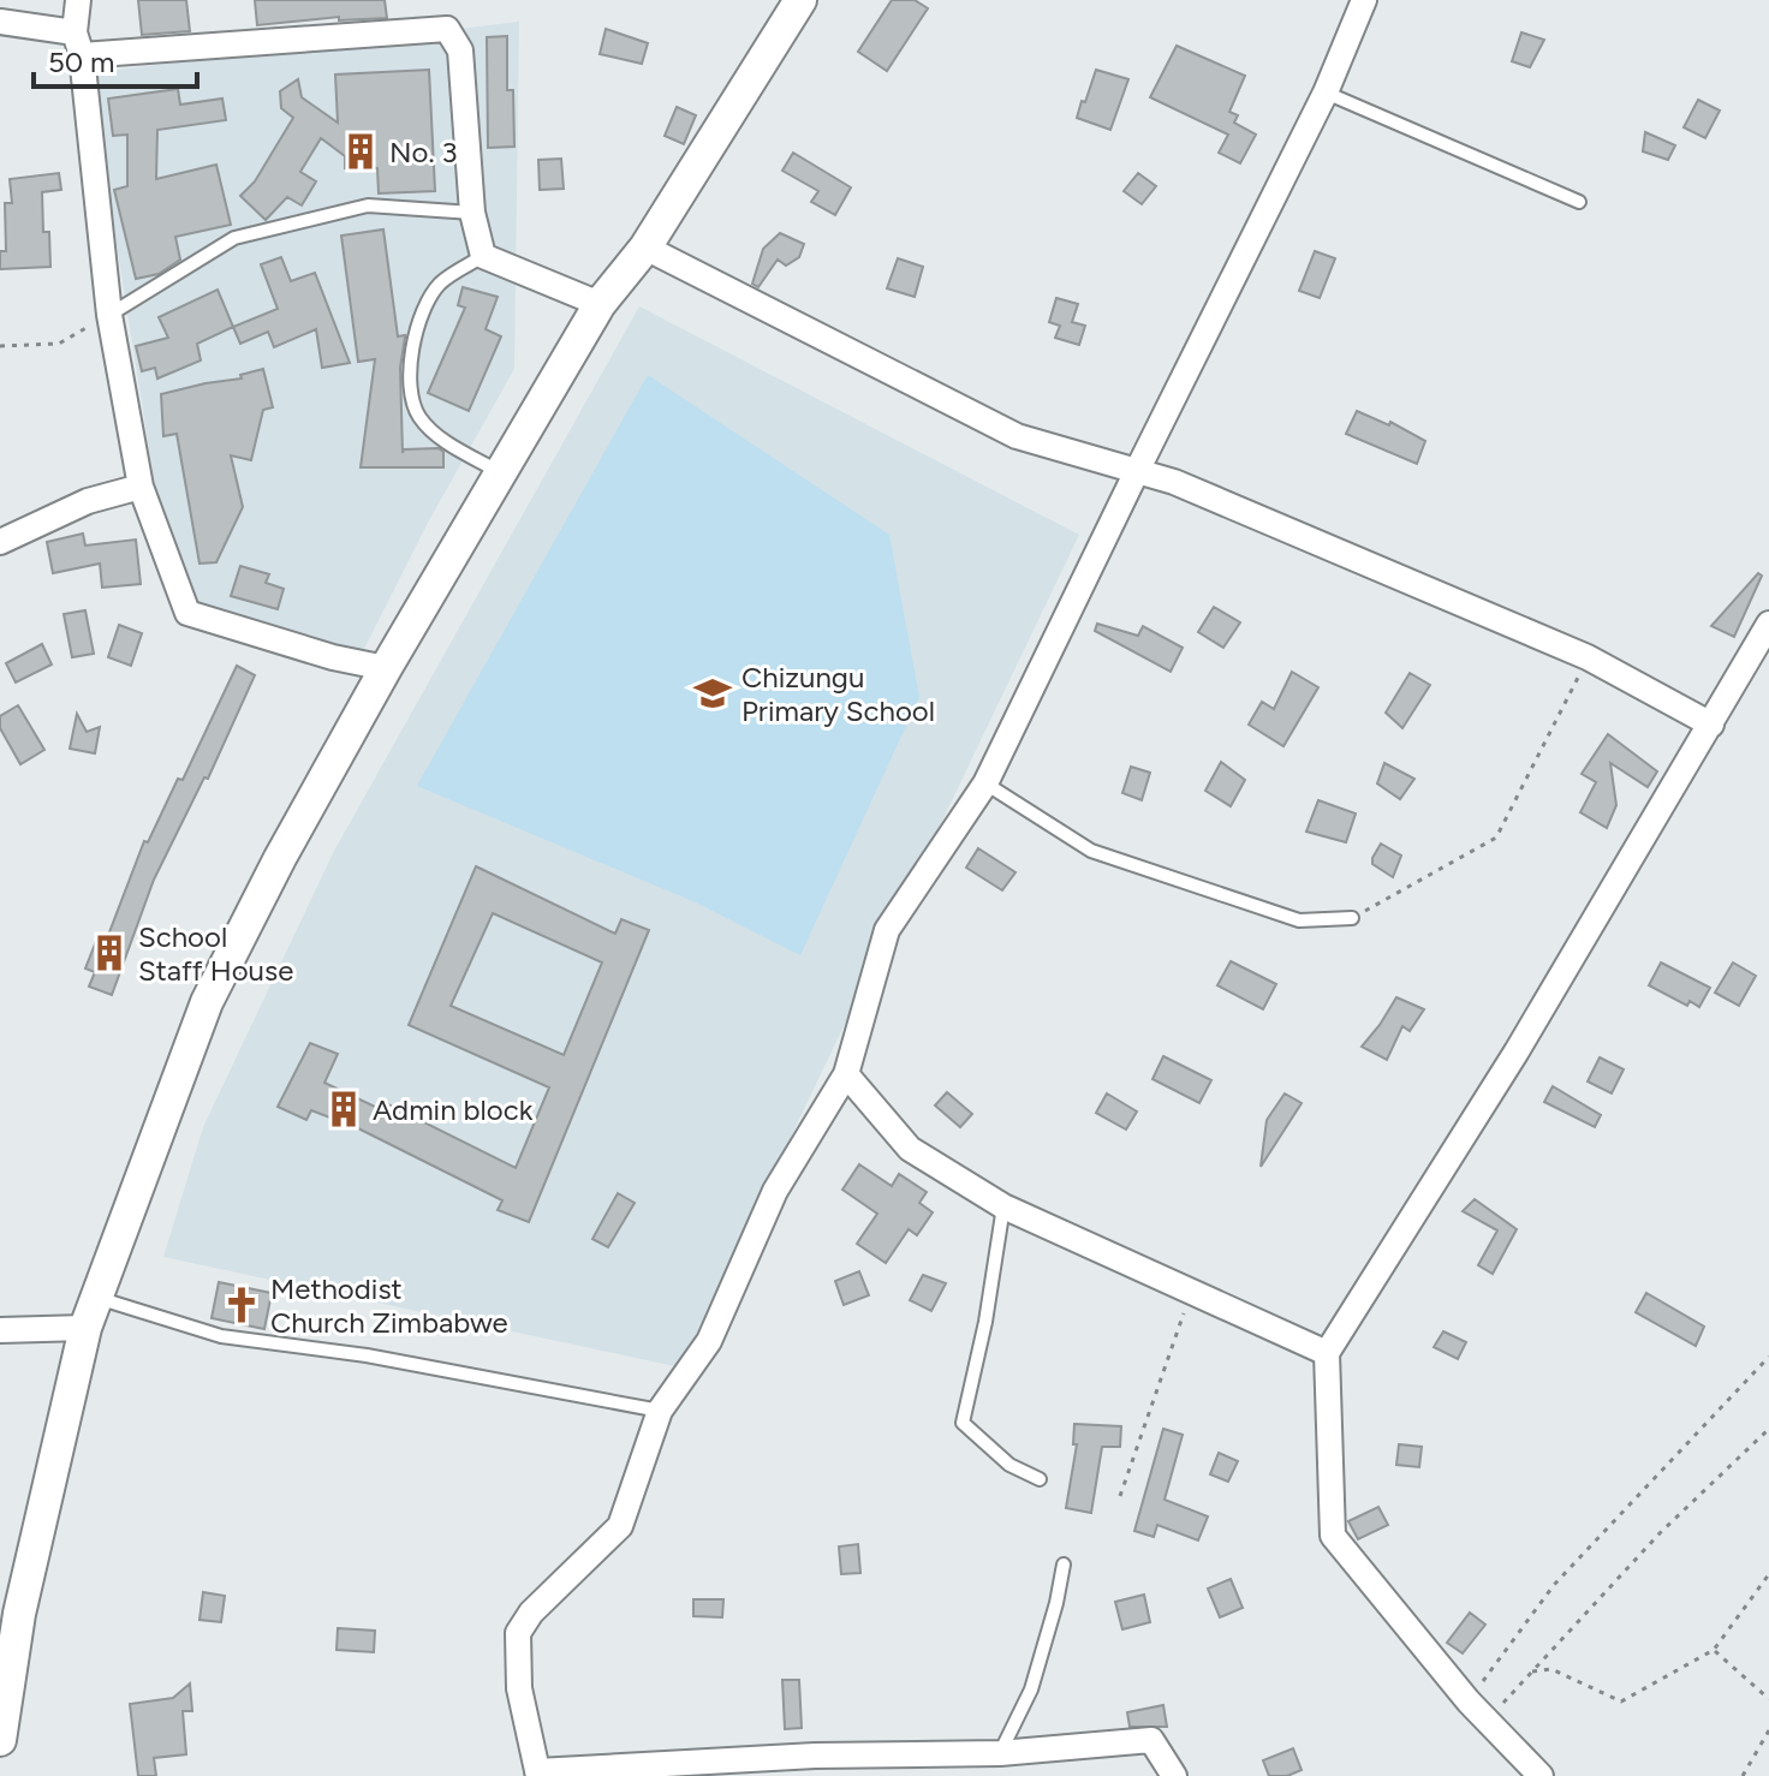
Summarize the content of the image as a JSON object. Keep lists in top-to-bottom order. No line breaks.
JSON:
{"places":{"building":["No. 3","School Staff House","Admin block"],"school or university":["Chizungu Primary School"],"church":["Methodist Church Zimbabwe"]},"scale_bar":"50 m"}
